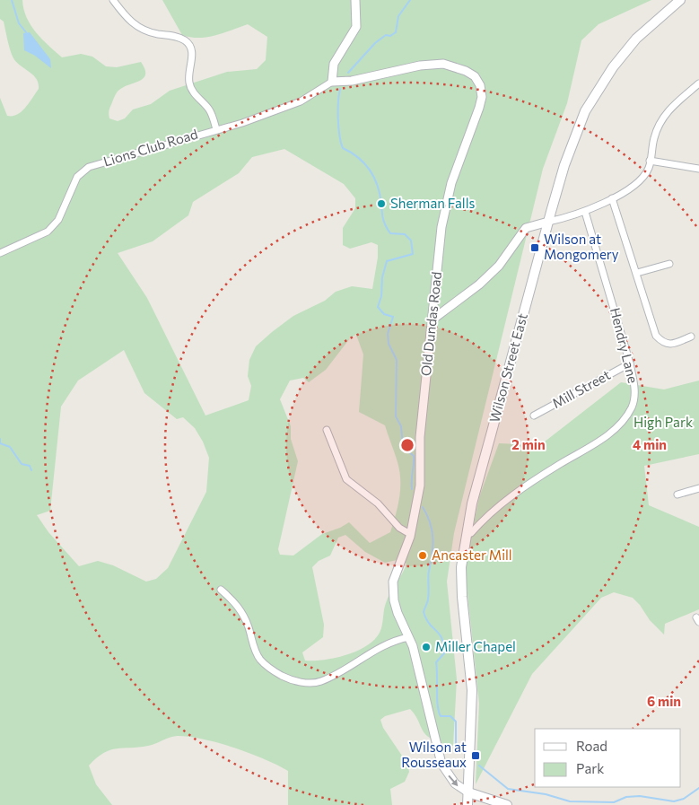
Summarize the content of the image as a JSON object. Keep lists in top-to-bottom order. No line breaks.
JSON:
{"streets":{"main road":["Wilson Street East"],"street":["Lions Club Road","Old Dundas Road","Hendry Lane","Mill Street"]},"crossings":[["Lions Club Road","Old Dundas Road"],["Old Dundas Road","Wilson Street East"],["Hendry Lane","Wilson Street East"],["Hendry Lane","Mill Street"]],"parks":["High Park"],"places":{"other":["Sherman Falls","Ancaster Mill","Miller Chapel"],"transit":["Wilson at Mongomery","Wilson at Rousseaux"]},"legend":["Road","Park"],"rings":["2 min","4 min","6 min"]}
